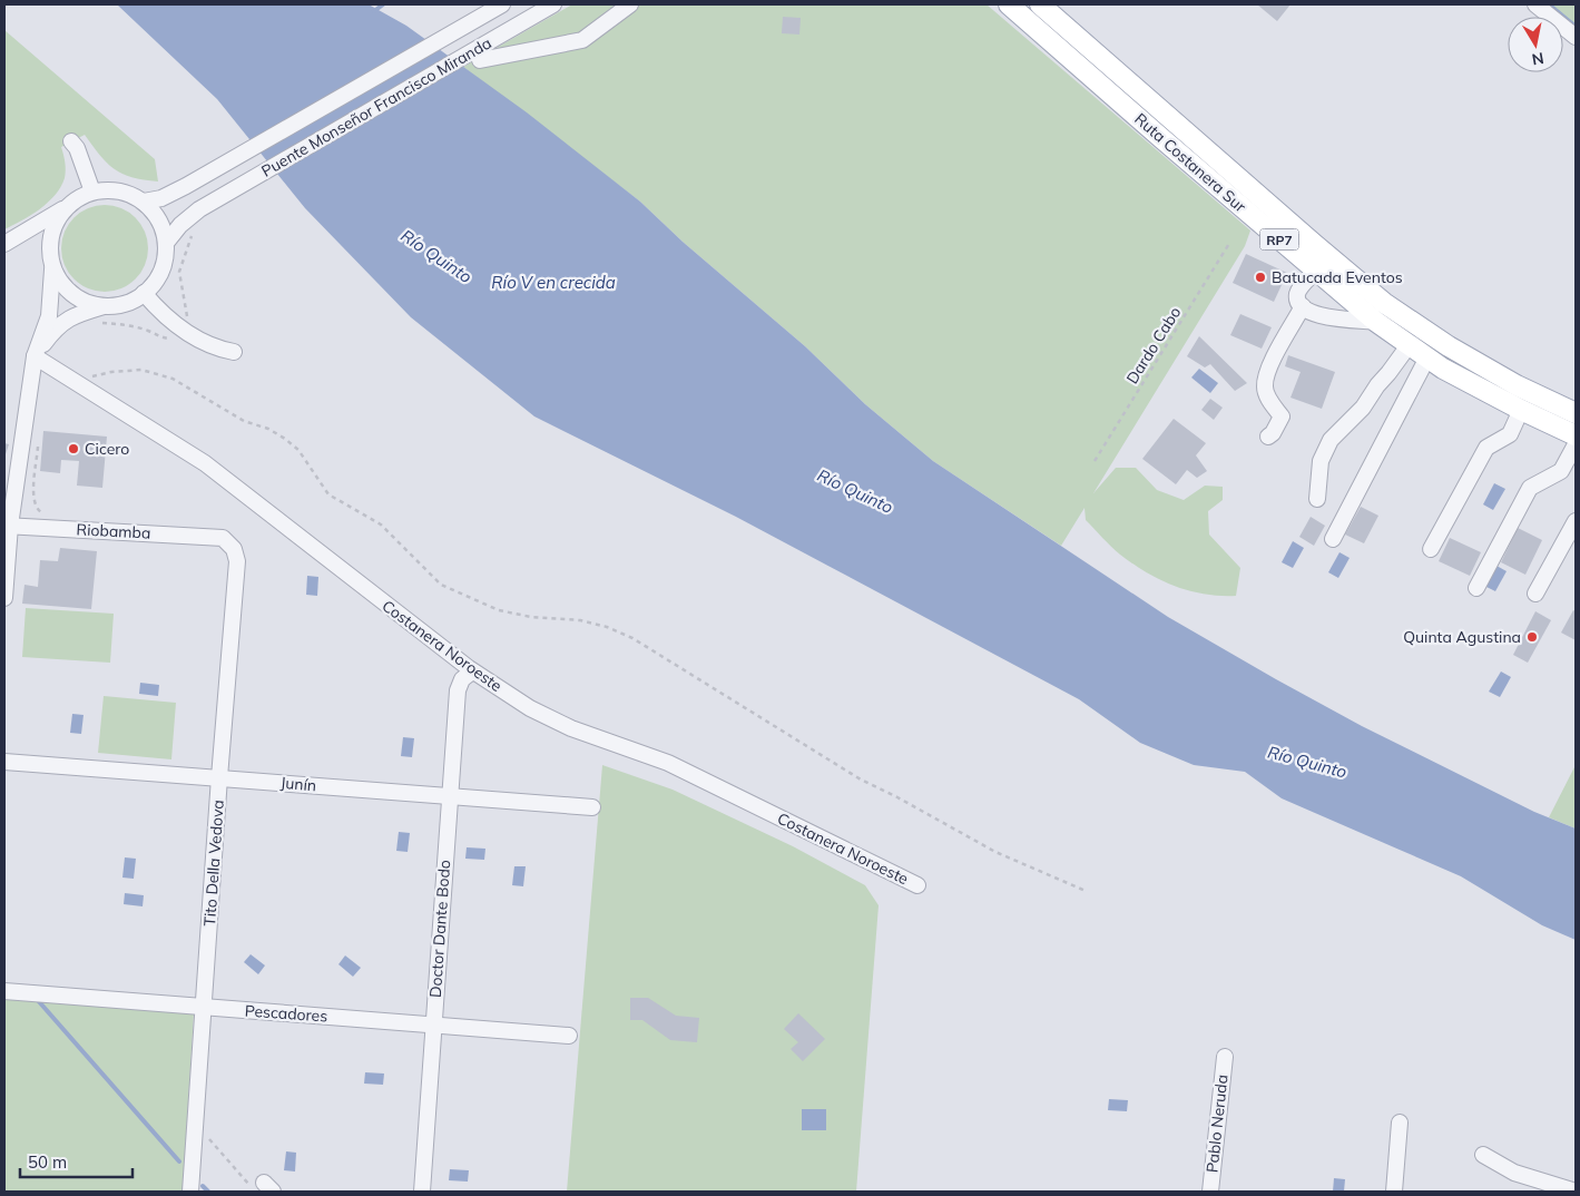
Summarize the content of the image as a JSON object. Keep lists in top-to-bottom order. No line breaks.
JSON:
{"streets":{"main road":["Ruta Costanera Sur","RP7"],"street":["Puente Monseñor Francisco Miranda","Riobamba","Costanera Noroeste","Junín","Tito Della Vedova","Doctor Dante Bodo","Pescadores","Pablo Neruda"],"path":["Dardo Cabo"]},"crossings":[["Riobamba","Tito Della Vedova"],["Costanera Noroeste","Doctor Dante Bodo"],["Junín","Tito Della Vedova"],["Junín","Doctor Dante Bodo"],["Tito Della Vedova","Pescadores"],["Doctor Dante Bodo","Pescadores"]],"water":["Río Quinto","Río V en crecida"],"places":["Batucada Eventos","Cicero","Quinta Agustina"],"scale_bar":"50 m","north":"bottom"}
